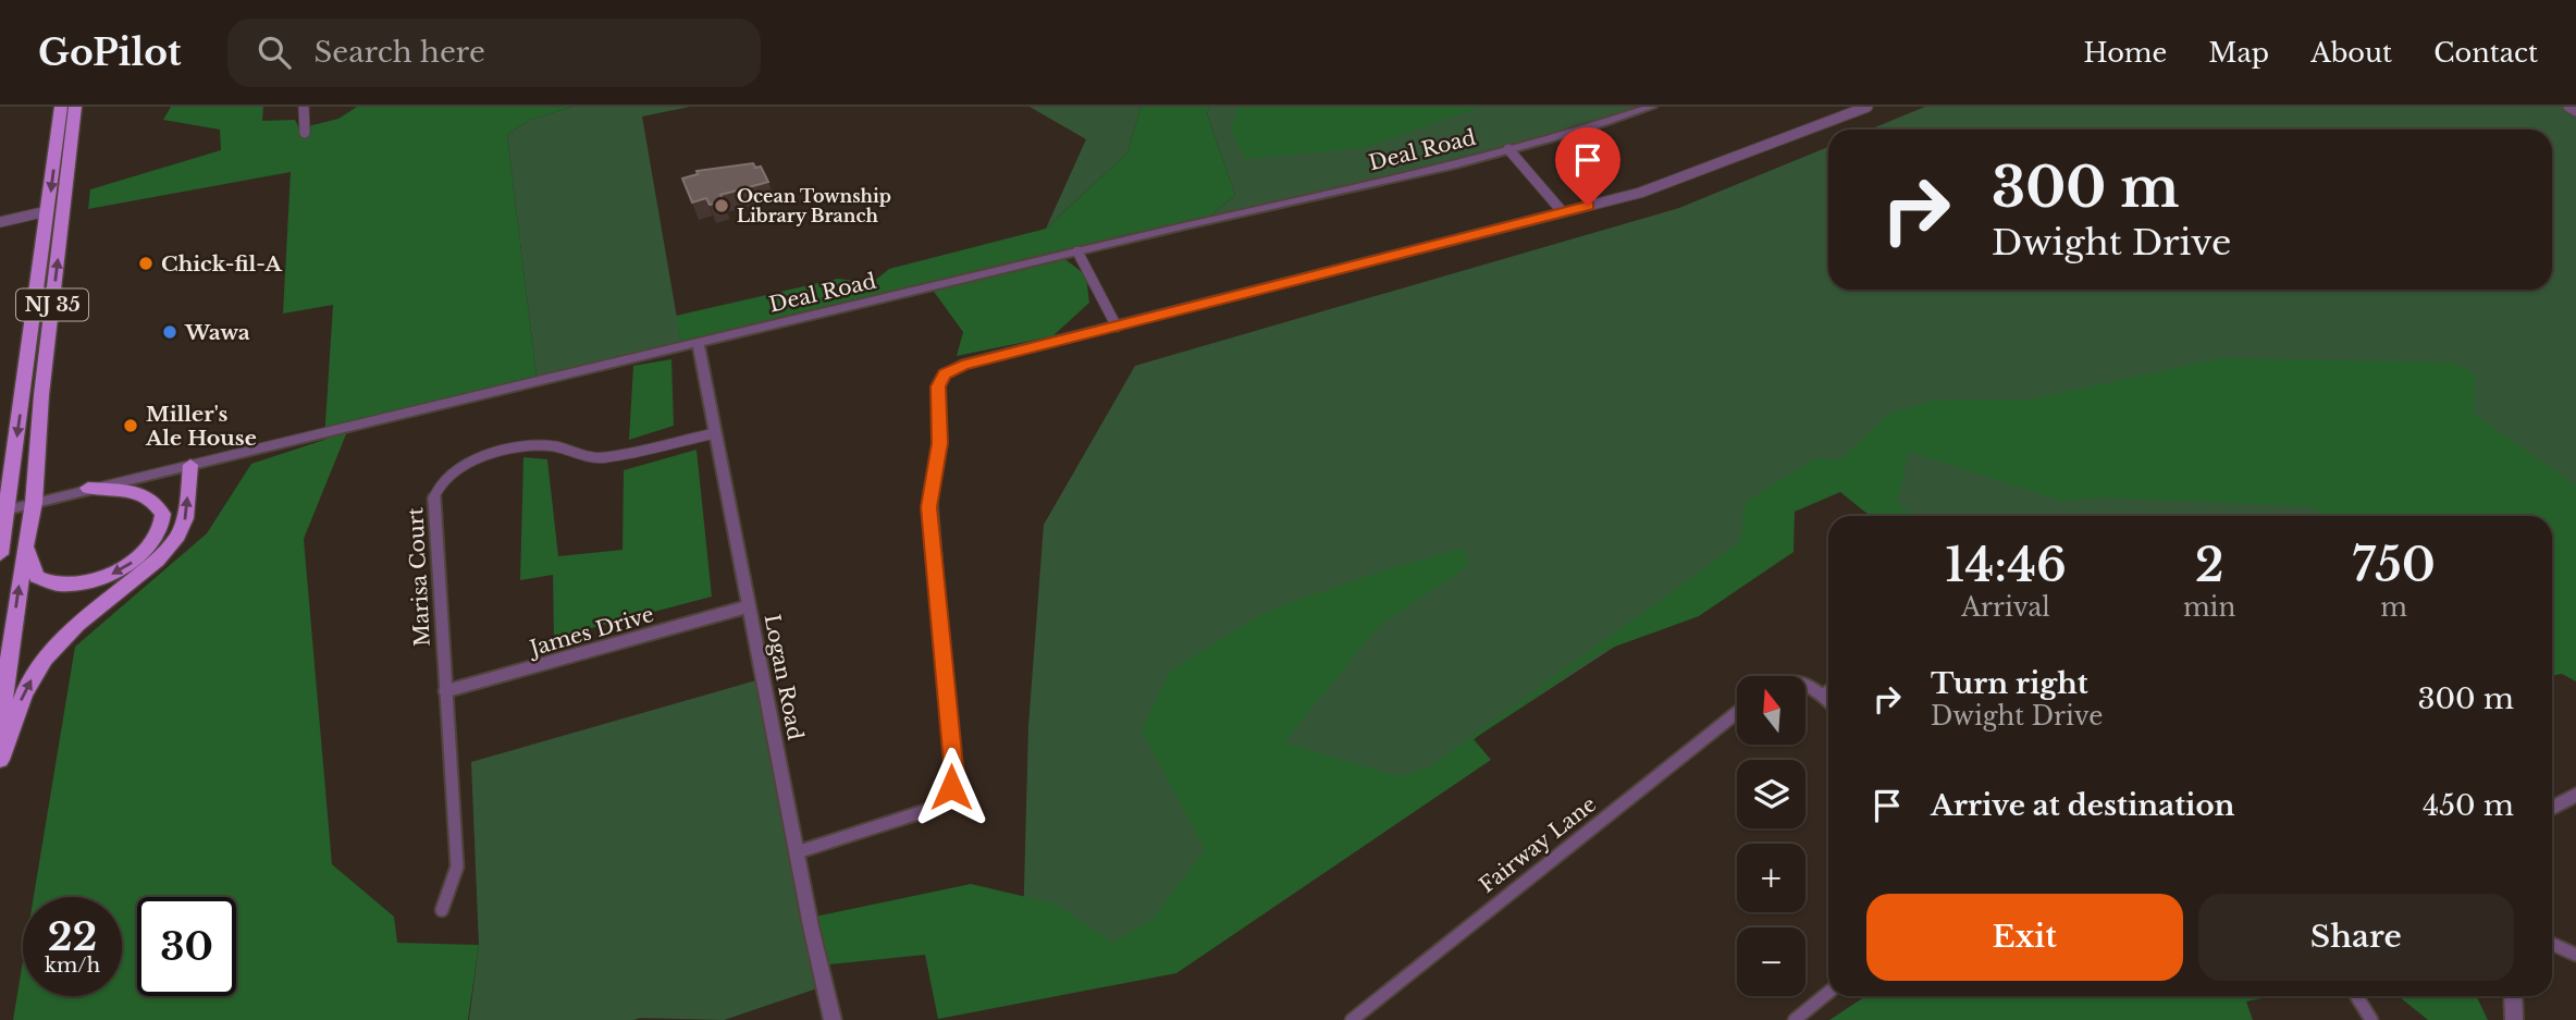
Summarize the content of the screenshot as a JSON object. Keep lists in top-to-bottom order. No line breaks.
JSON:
{"streets":{"main road":["NJ 35"],"street":["Deal Road","Marisa Court","James Drive","Logan Road","Fairway Lane"]},"crossings":[["Deal Road","NJ 35"],["Deal Road","Logan Road"],["Marisa Court","James Drive"],["Marisa Court","Logan Road"],["James Drive","Logan Road"]],"places":["Ocean Township Library Branch","Chick-fil-A","Wawa","Miller's Ale House"],"north":"top","page":{"header":"GoPilot","search":"Search here","nav":["Home","Map","About","Contact"],"turn":["300 m","Dwight Drive"],"eta":["14:46","Arrival","2","min","750","m"],"list":[{"name":"Turn right","note":"Dwight Drive","value":"300 m"},{"name":"Arrive at destination","value":"450 m"}],"map_buttons":["+","−"],"buttons":["Exit","Share"],"speed":"22 km/h","limit":"30"}}
